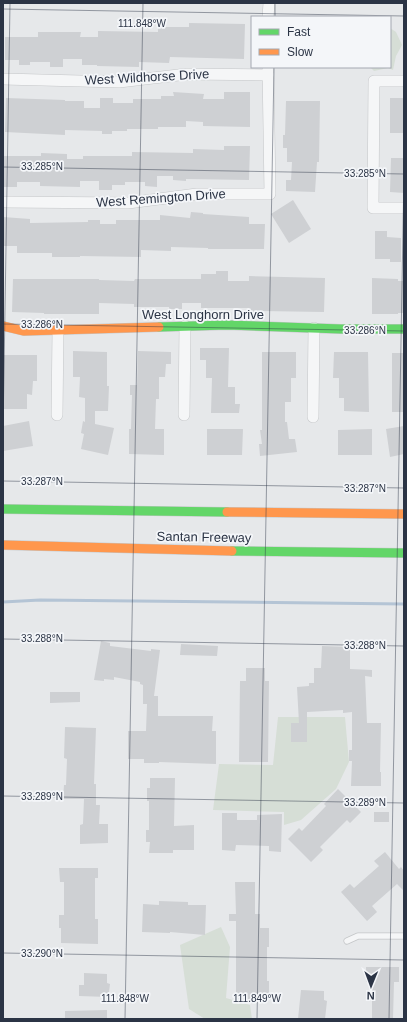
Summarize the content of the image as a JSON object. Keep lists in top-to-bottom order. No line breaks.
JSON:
{"streets":{"main road":["West Longhorn Drive","Santan Freeway"],"street":["West Wildhorse Drive","West Remington Drive"]},"crossings":[["West Wildhorse Drive","West Remington Drive"]],"legend":["Fast","Slow"],"north":"bottom","coordinates":["111.848°W","33.285°N","33.286°N","33.287°N","33.288°N","33.289°N","33.290°N","111.849°W"]}
